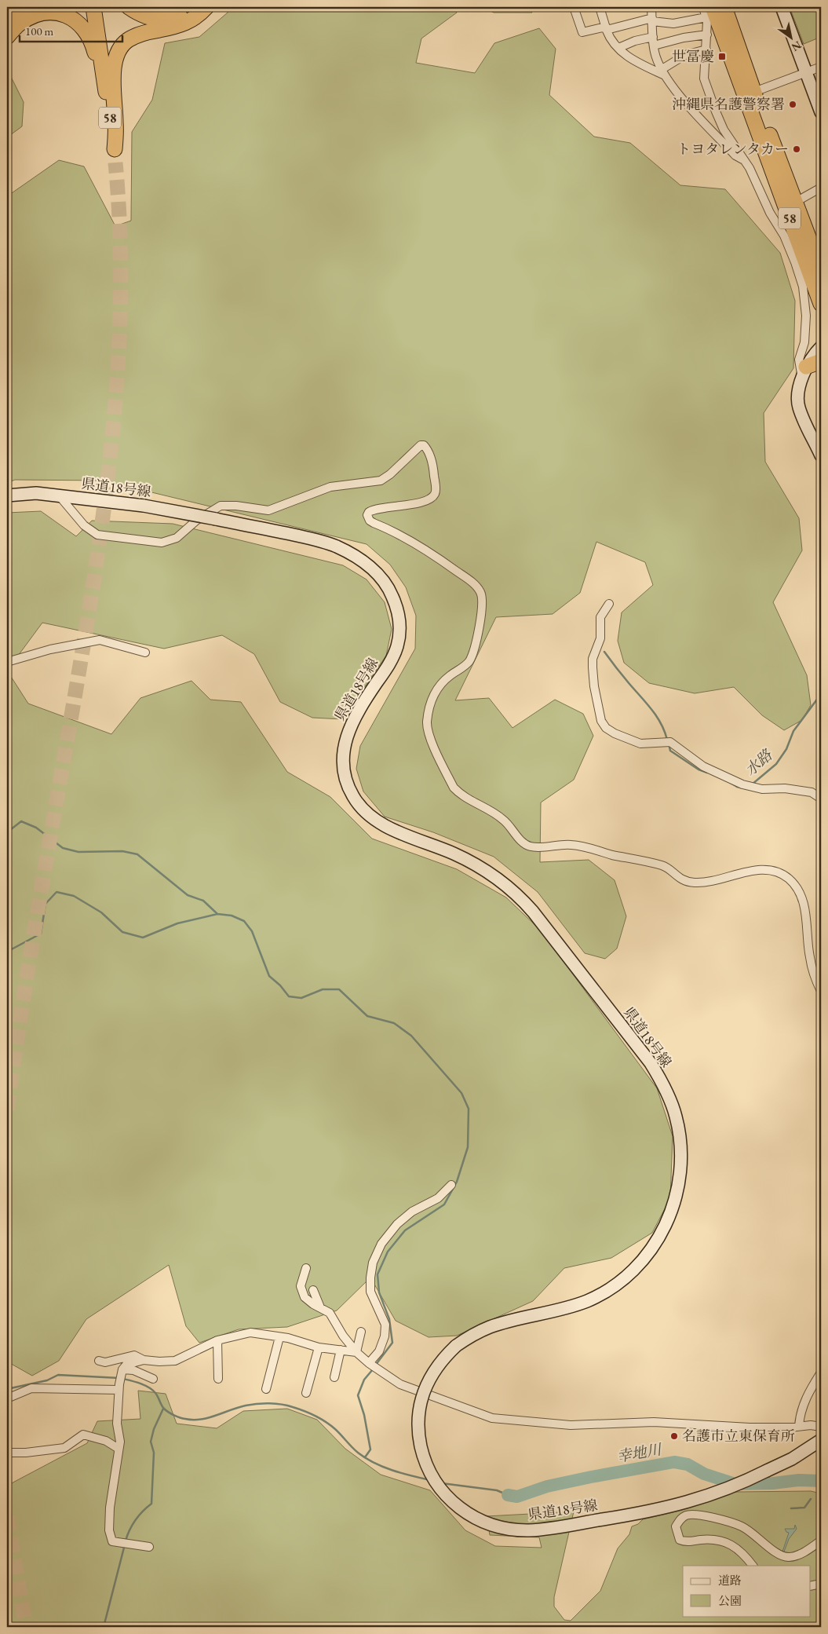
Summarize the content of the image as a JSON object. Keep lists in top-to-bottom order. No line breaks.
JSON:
{"streets":{"highway":["58"],"main road":["県道18号線"]},"water":["水路","幸地川"],"places":{"transit":["世冨慶"],"other":["沖縄県名護警察署","トヨタレンタカー","名護市立東保育所"]},"legend":["道路","公園"],"scale_bar":"100 m","north":"bottom right"}
